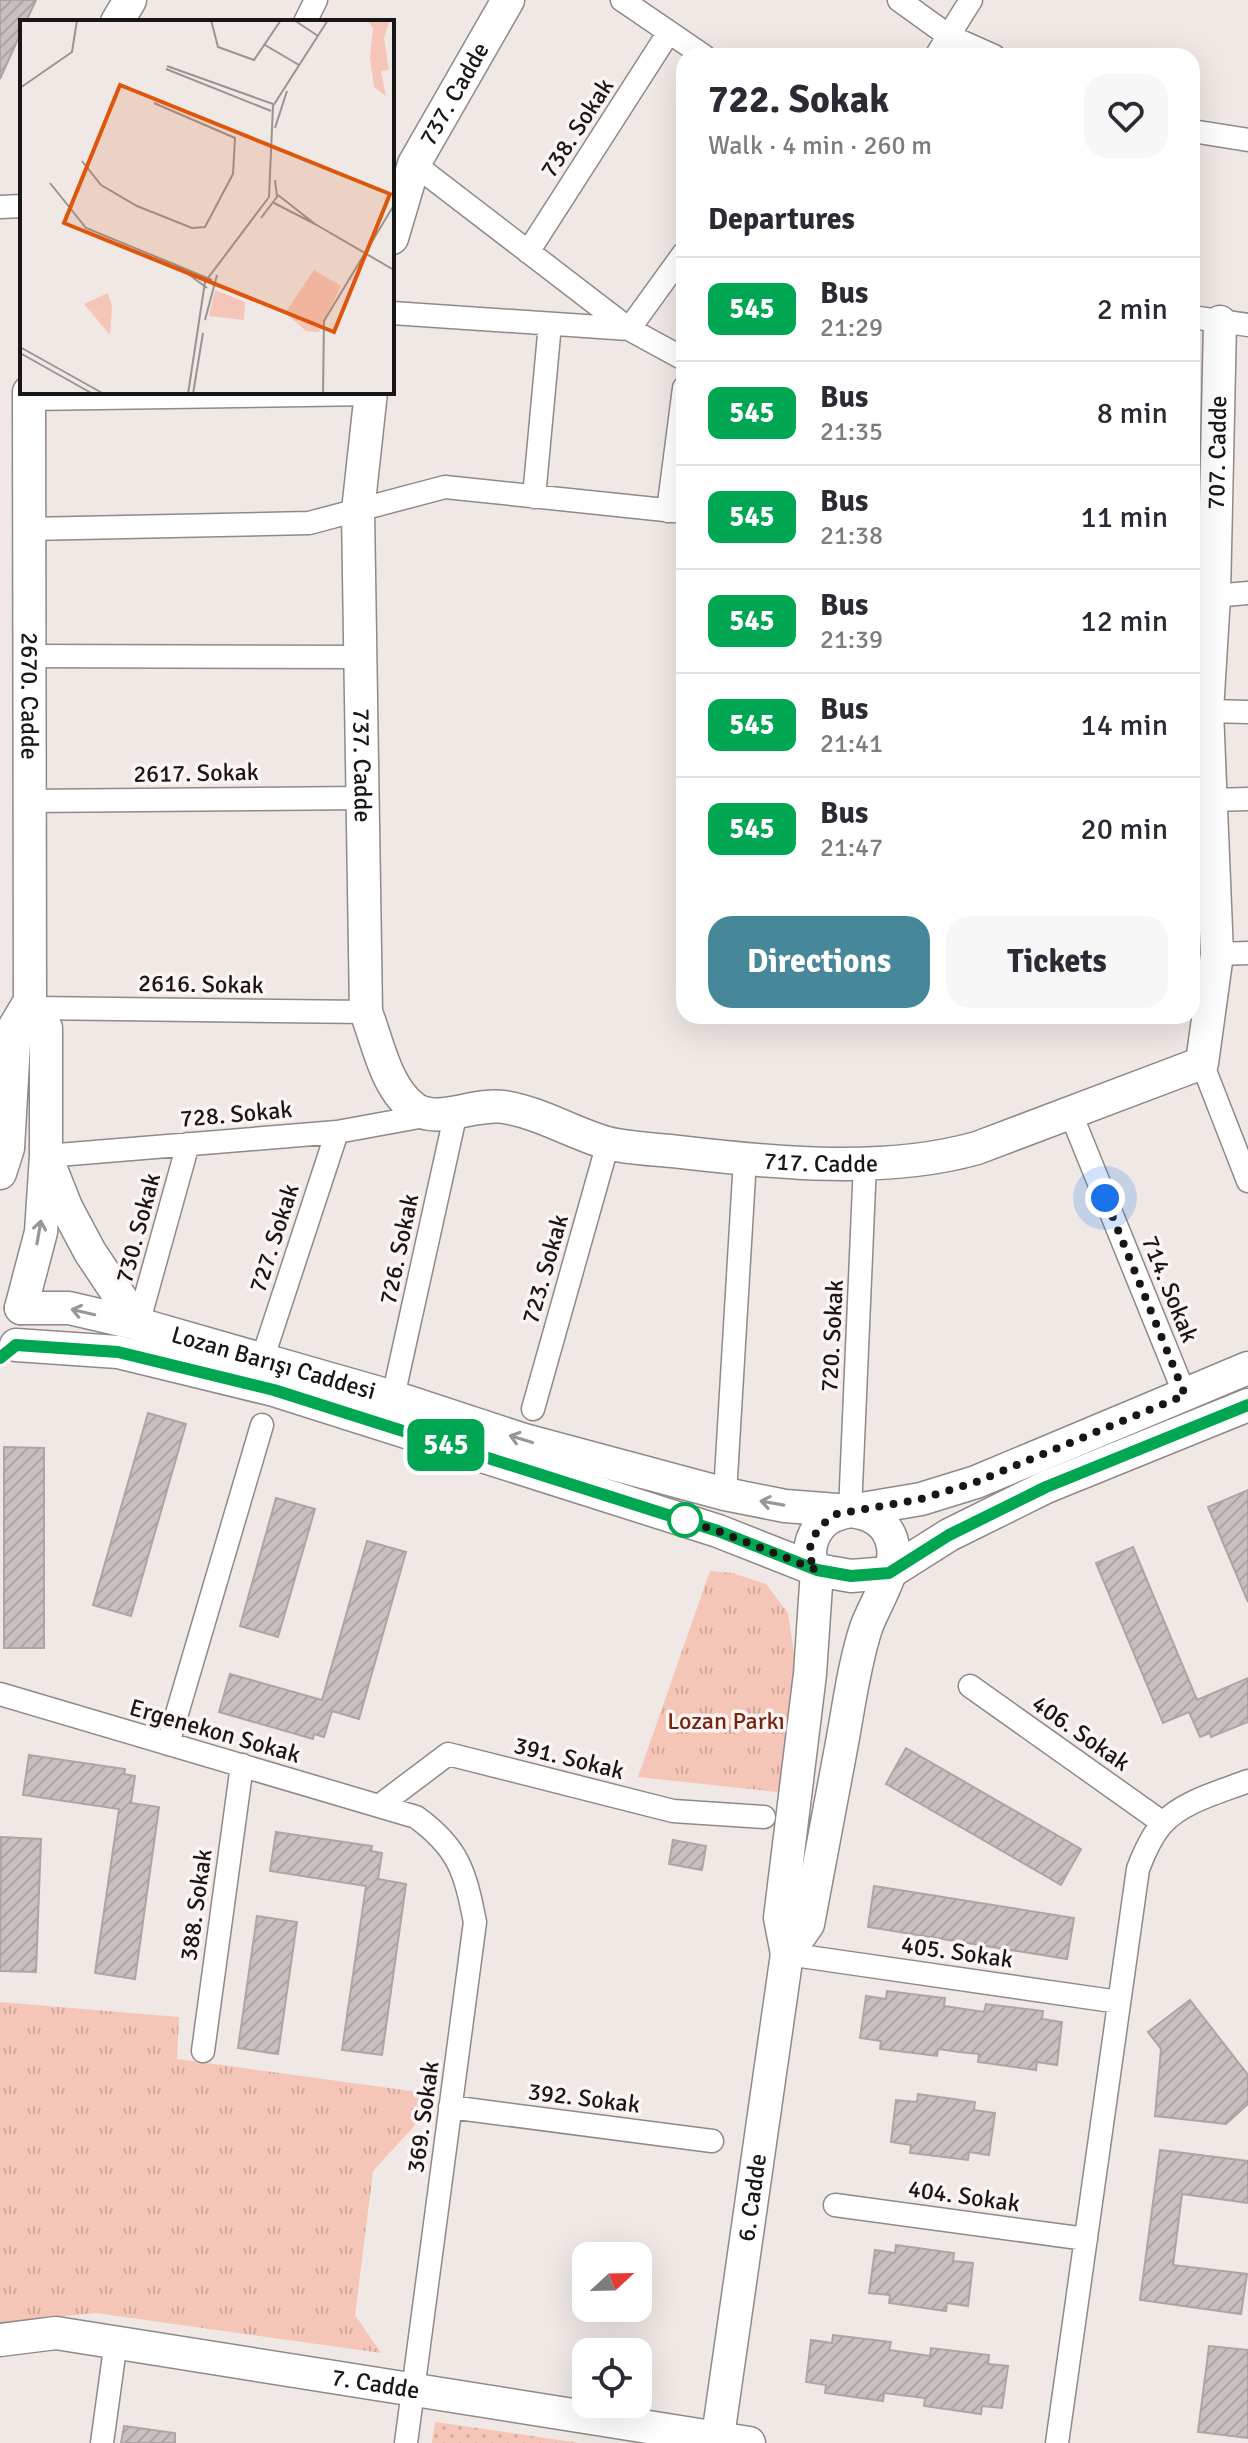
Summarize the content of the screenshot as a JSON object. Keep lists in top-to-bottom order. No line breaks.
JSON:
{"streets":{"main road":["737. Cadde","707. Cadde","2670. Cadde","717. Cadde","Lozan Barışı Caddesi","6. Cadde","7. Cadde"],"street":["738. Sokak","2617. Sokak","2616. Sokak","728. Sokak","730. Sokak","727. Sokak","726. Sokak","723. Sokak","714. Sokak","720. Sokak","Ergenekon Sokak","406. Sokak","391. Sokak","388. Sokak","405. Sokak","392. Sokak","369. Sokak","404. Sokak"]},"crossings":[["737. Cadde","2617. Sokak"],["737. Cadde","2616. Sokak"],["737. Cadde","728. Sokak"],["737. Cadde","717. Cadde"],["737. Cadde","726. Sokak"],["707. Cadde","717. Cadde"],["2670. Cadde","2617. Sokak"],["2670. Cadde","2616. Sokak"],["2670. Cadde","728. Sokak"],["2670. Cadde","Lozan Barışı Caddesi"],["728. Sokak","717. Cadde"],["728. Sokak","730. Sokak"],["728. Sokak","727. Sokak"],["728. Sokak","726. Sokak"],["717. Cadde","726. Sokak"],["717. Cadde","723. Sokak"],["717. Cadde","714. Sokak"],["717. Cadde","720. Sokak"],["730. Sokak","Lozan Barışı Caddesi"],["727. Sokak","Lozan Barışı Caddesi"],["726. Sokak","Lozan Barışı Caddesi"],["714. Sokak","Lozan Barışı Caddesi"],["720. Sokak","Lozan Barışı Caddesi"],["720. Sokak","6. Cadde"],["Lozan Barışı Caddesi","6. Cadde"],["Ergenekon Sokak","391. Sokak"],["Ergenekon Sokak","388. Sokak"],["Ergenekon Sokak","369. Sokak"],["405. Sokak","6. Cadde"],["392. Sokak","369. Sokak"],["369. Sokak","7. Cadde"],["6. Cadde","7. Cadde"]],"parks":["Lozan Parkı"],"lines":["bus line 545"],"north":"right","page":{"on_map":"545","heading":[["722. Sokak","Walk · 4 min · 260 m"],"Departures"],"list":[{"mark":"545","name":"Bus","note":"21:29","value":"2 min"},{"mark":"545","name":"Bus","note":"21:35","value":"8 min"},{"mark":"545","name":"Bus","note":"21:38","value":"11 min"},{"mark":"545","name":"Bus","note":"21:39","value":"12 min"},{"mark":"545","name":"Bus","note":"21:41","value":"14 min"},{"mark":"545","name":"Bus","note":"21:47","value":"20 min"}],"buttons":["Directions","Tickets"]}}
